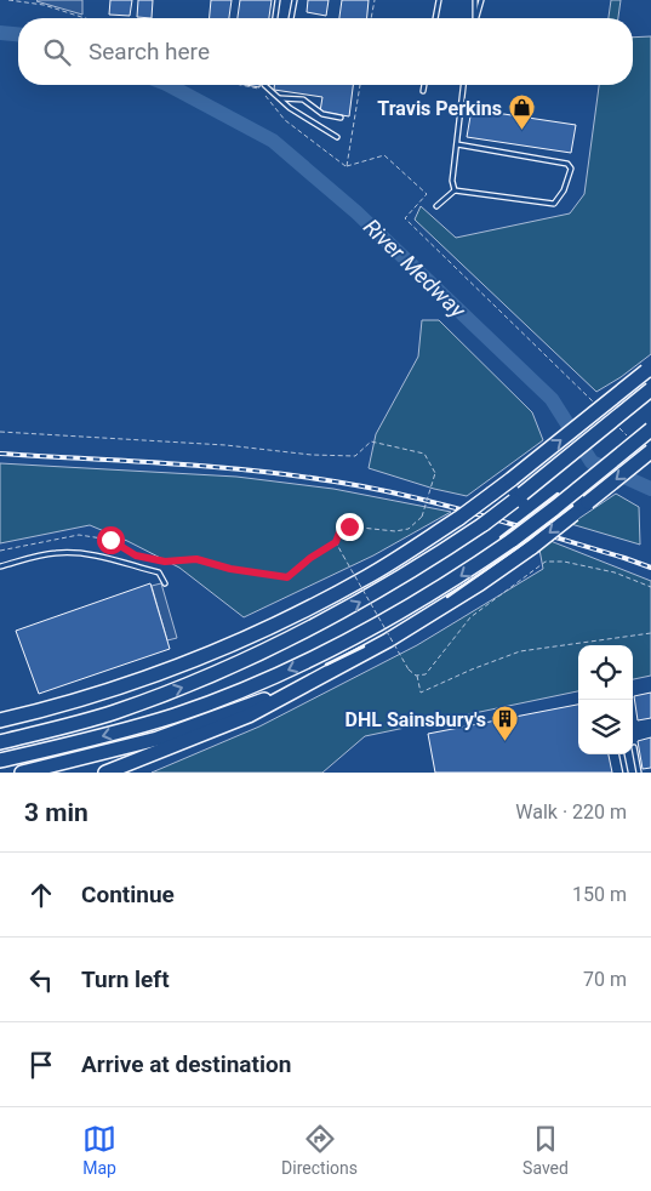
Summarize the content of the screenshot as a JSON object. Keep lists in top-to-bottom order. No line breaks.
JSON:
{"water":["River Medway"],"places":{"shop":["Travis Perkins"],"building":["DHL Sainsbury's"]},"page":{"search":"Search here","heading":["3 min","Walk · 220 m"],"list":[["Continue","150 m"],["Turn left","70 m"],"Arrive at destination"],"nav":["Map","Directions","Saved"]}}
